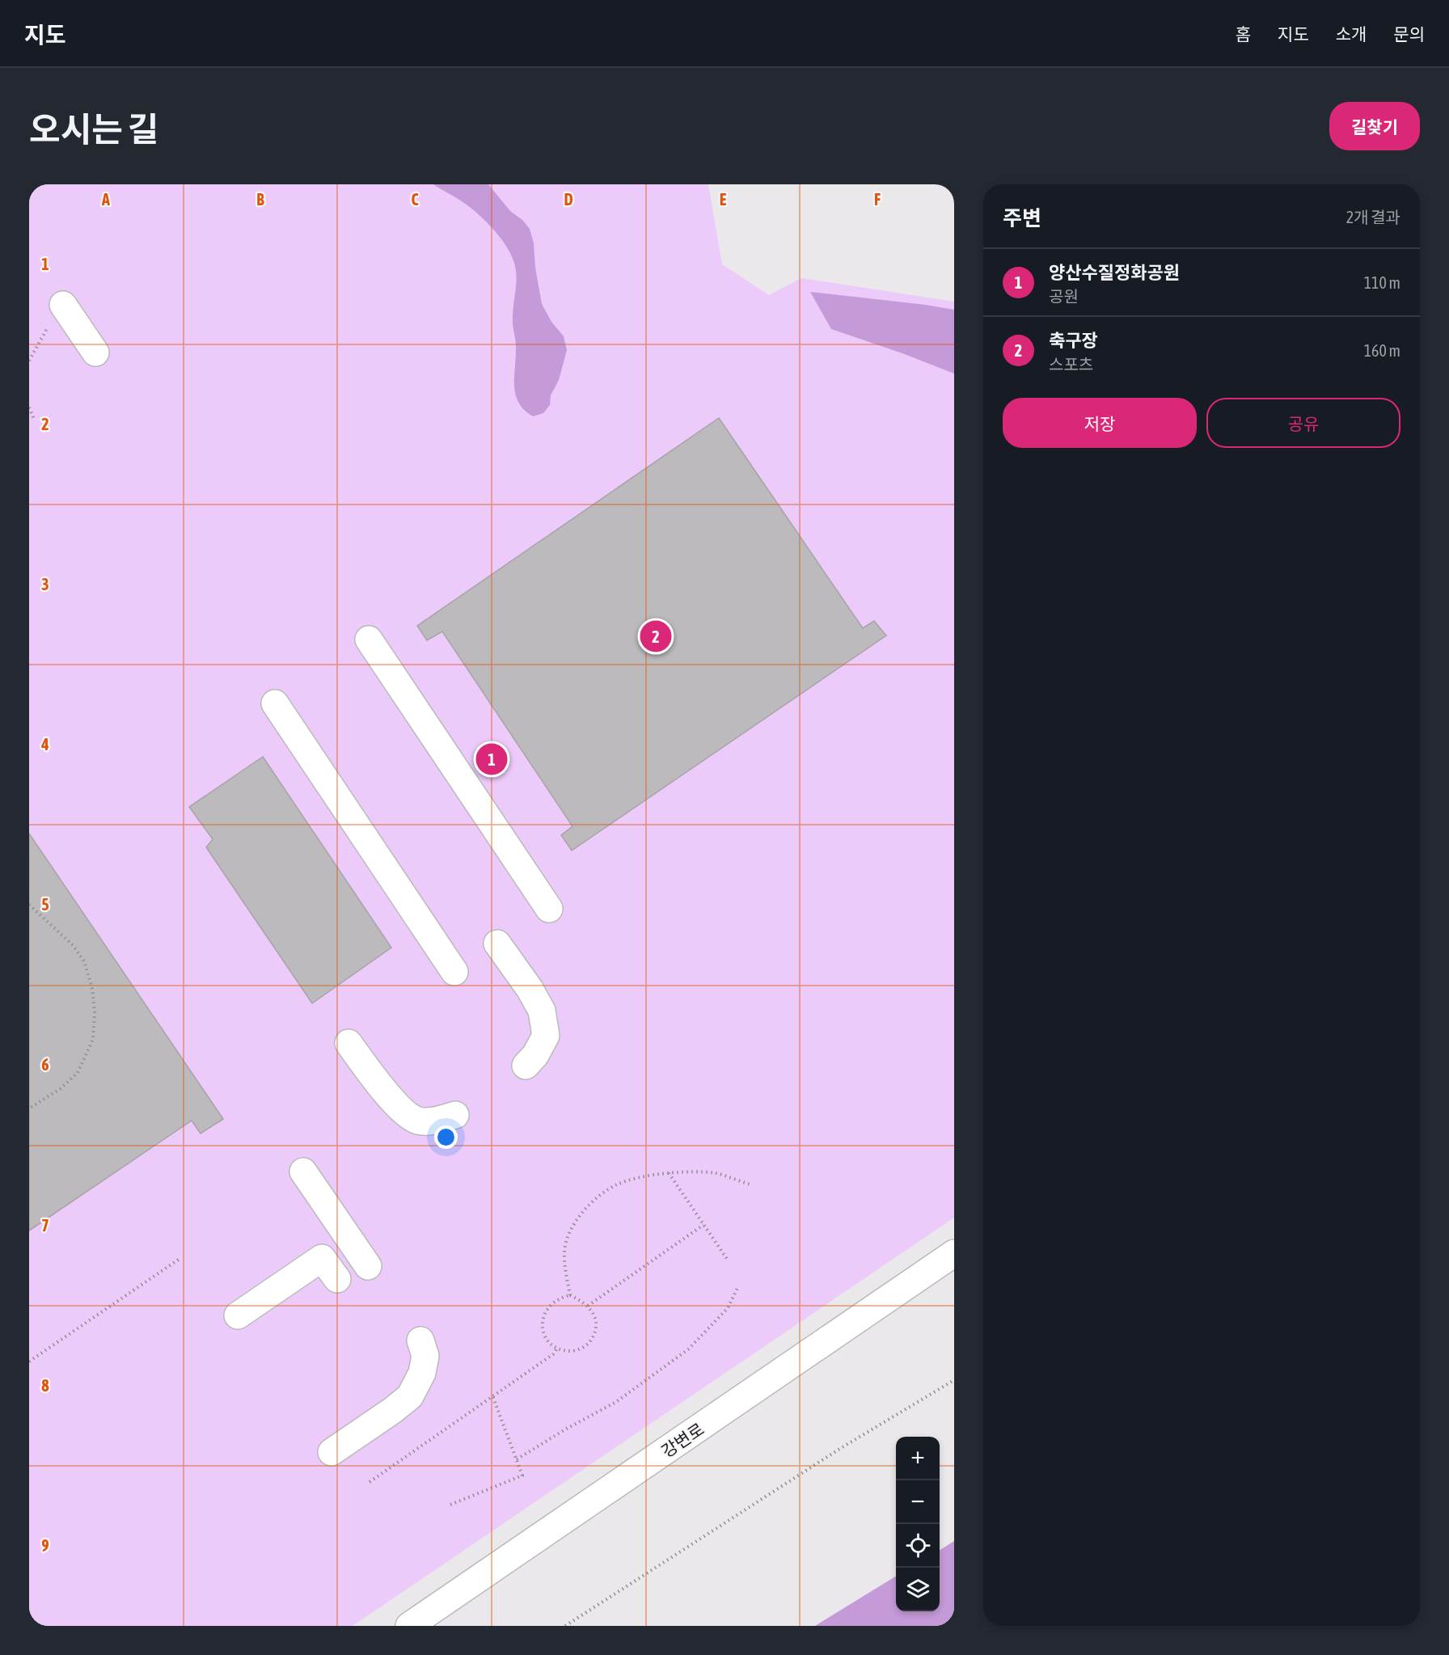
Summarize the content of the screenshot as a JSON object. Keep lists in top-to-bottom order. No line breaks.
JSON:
{"streets":{"street":["강변로"]},"page":{"header":"지도","nav":["홈","지도","소개","문의"],"title":"오시는 길","buttons":["길찾기",["저장","공유"]],"heading":["주변","2개 결과"],"list":[{"mark":"1","name":"양산수질정화공원","note":"공원","value":"110 m"},{"mark":"2","name":"축구장","note":"스포츠","value":"160 m"}],"pins":["2","1"],"map_buttons":["+","−"]},"grid":{"columns":["A","B","C","D","E","F"],"rows":["1","2","3","4","5","6","7","8","9"]}}
